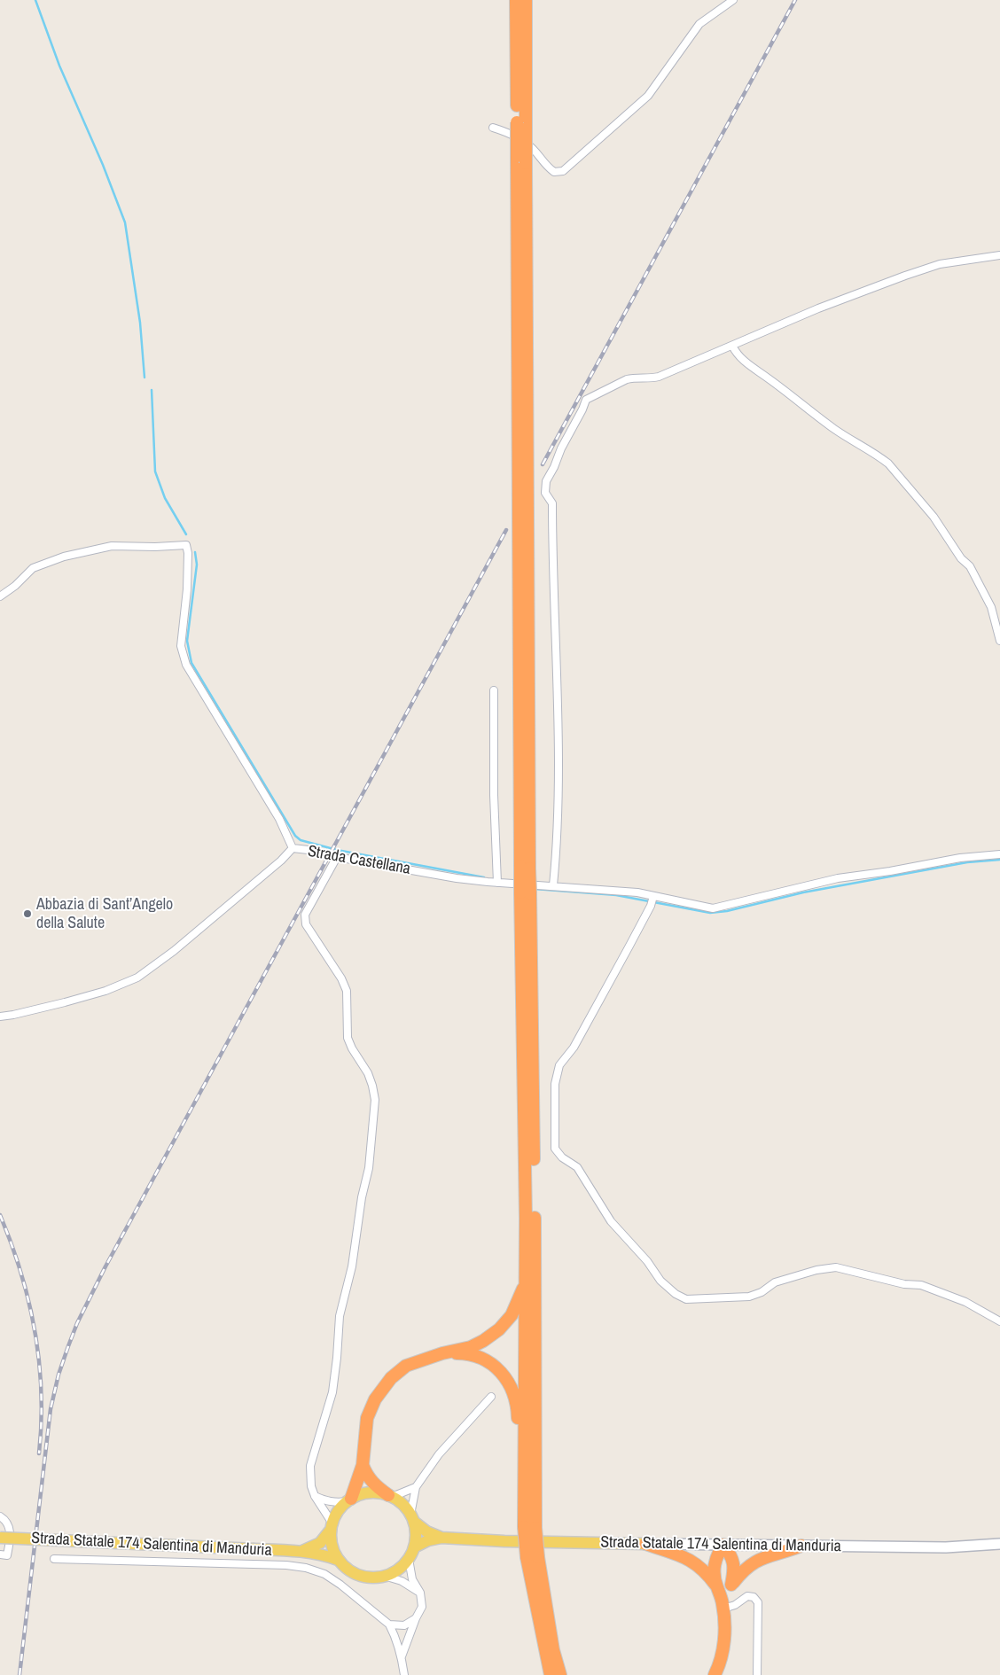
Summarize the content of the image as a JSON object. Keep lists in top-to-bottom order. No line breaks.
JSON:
{"streets":{"main road":["Strada Statale 174 Salentina di Manduria"],"street":["Strada Castellana"]},"places":["Abbazia di Sant’Angelo della Salute"]}
